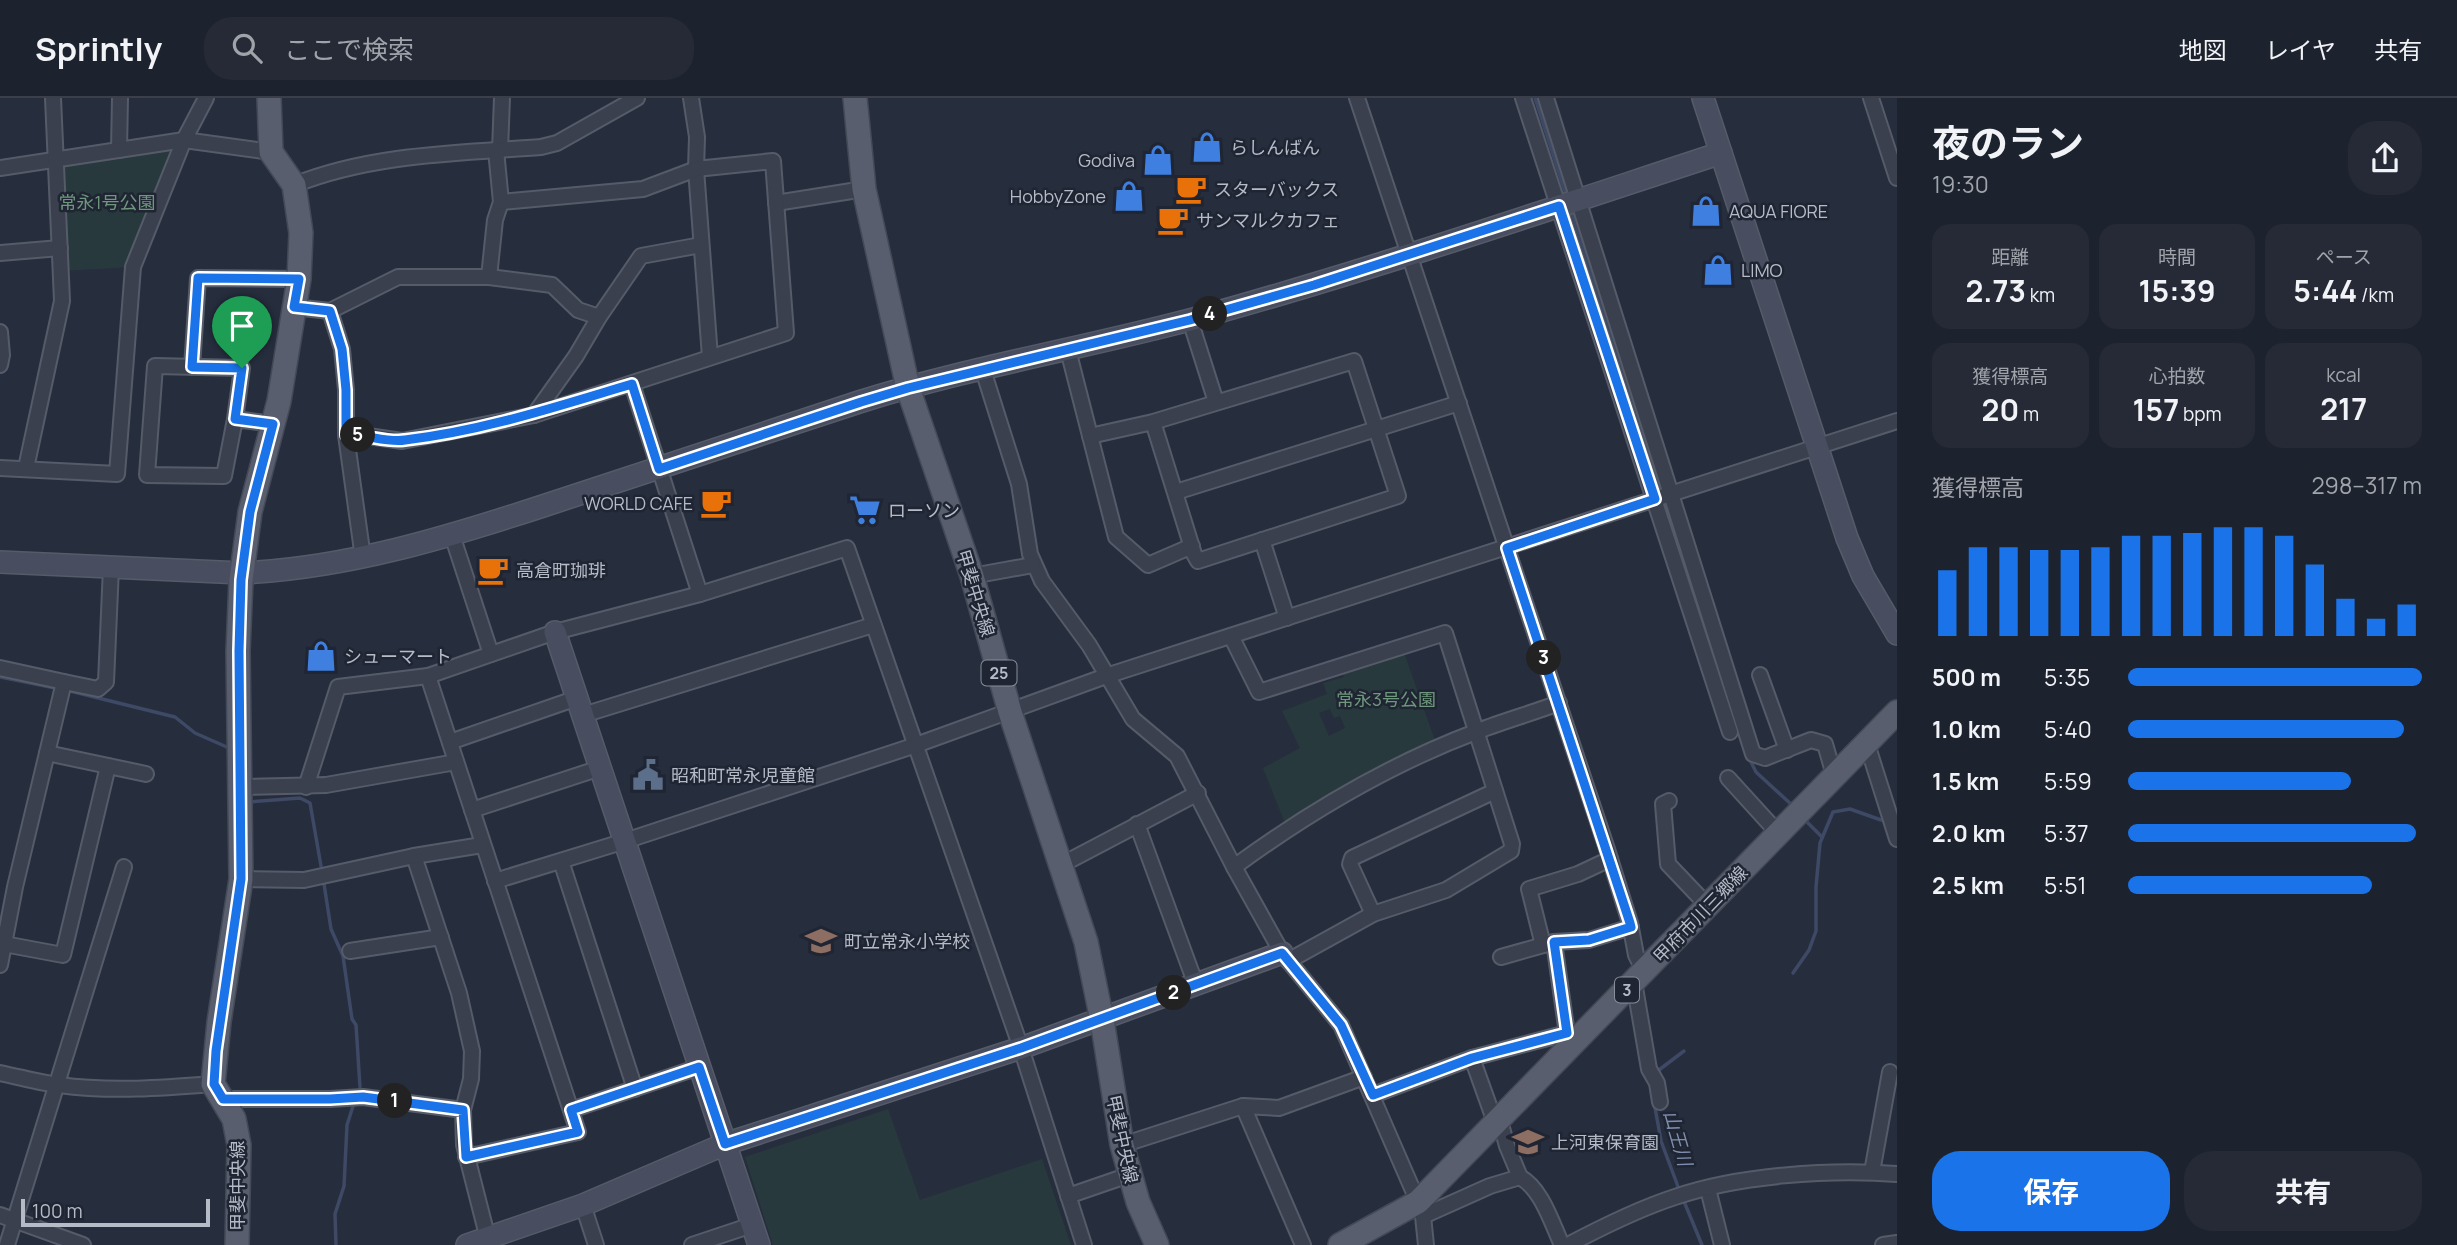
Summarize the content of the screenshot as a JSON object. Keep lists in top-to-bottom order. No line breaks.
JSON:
{"streets":{"main road":["甲斐中央線","25","甲府市川三郷線","3"]},"water":["山王川"],"parks":["常永1号公園","常永3号公園"],"places":{"shop":["らしんばん","Godiva","HobbyZone","AQUA FIORE","LIMO","シューマート"],"cafe":["スターバックス","サンマルクカフェ","WORLD CAFE","高倉町珈琲"],"supermarket":["ローソン"],"public building":["昭和町常永児童館"],"school or university":["町立常永小学校","上河東保育園"]},"scale_bar":"100 m","page":{"header":"Sprintly","search":"ここで検索","nav":["地図","レイヤ","共有"],"heading":["夜のラン","19:30"],"stats":[["距離","2.73 km"],["時間","15:39"],["ペース","5:44 /km"],["獲得標高","20 m"],["心拍数","157 bpm"],["kcal","217"]],"pins":["4","5","3","2","1"],"chart":["獲得標高","298–317 m"],"list":[{"name":"500 m","note":"5:35"},{"name":"1.0 km","note":"5:40"},{"name":"1.5 km","note":"5:59"},{"name":"2.0 km","note":"5:37"},{"name":"2.5 km","note":"5:51"}],"buttons":["保存","共有"],"scale":"100 m"}}
